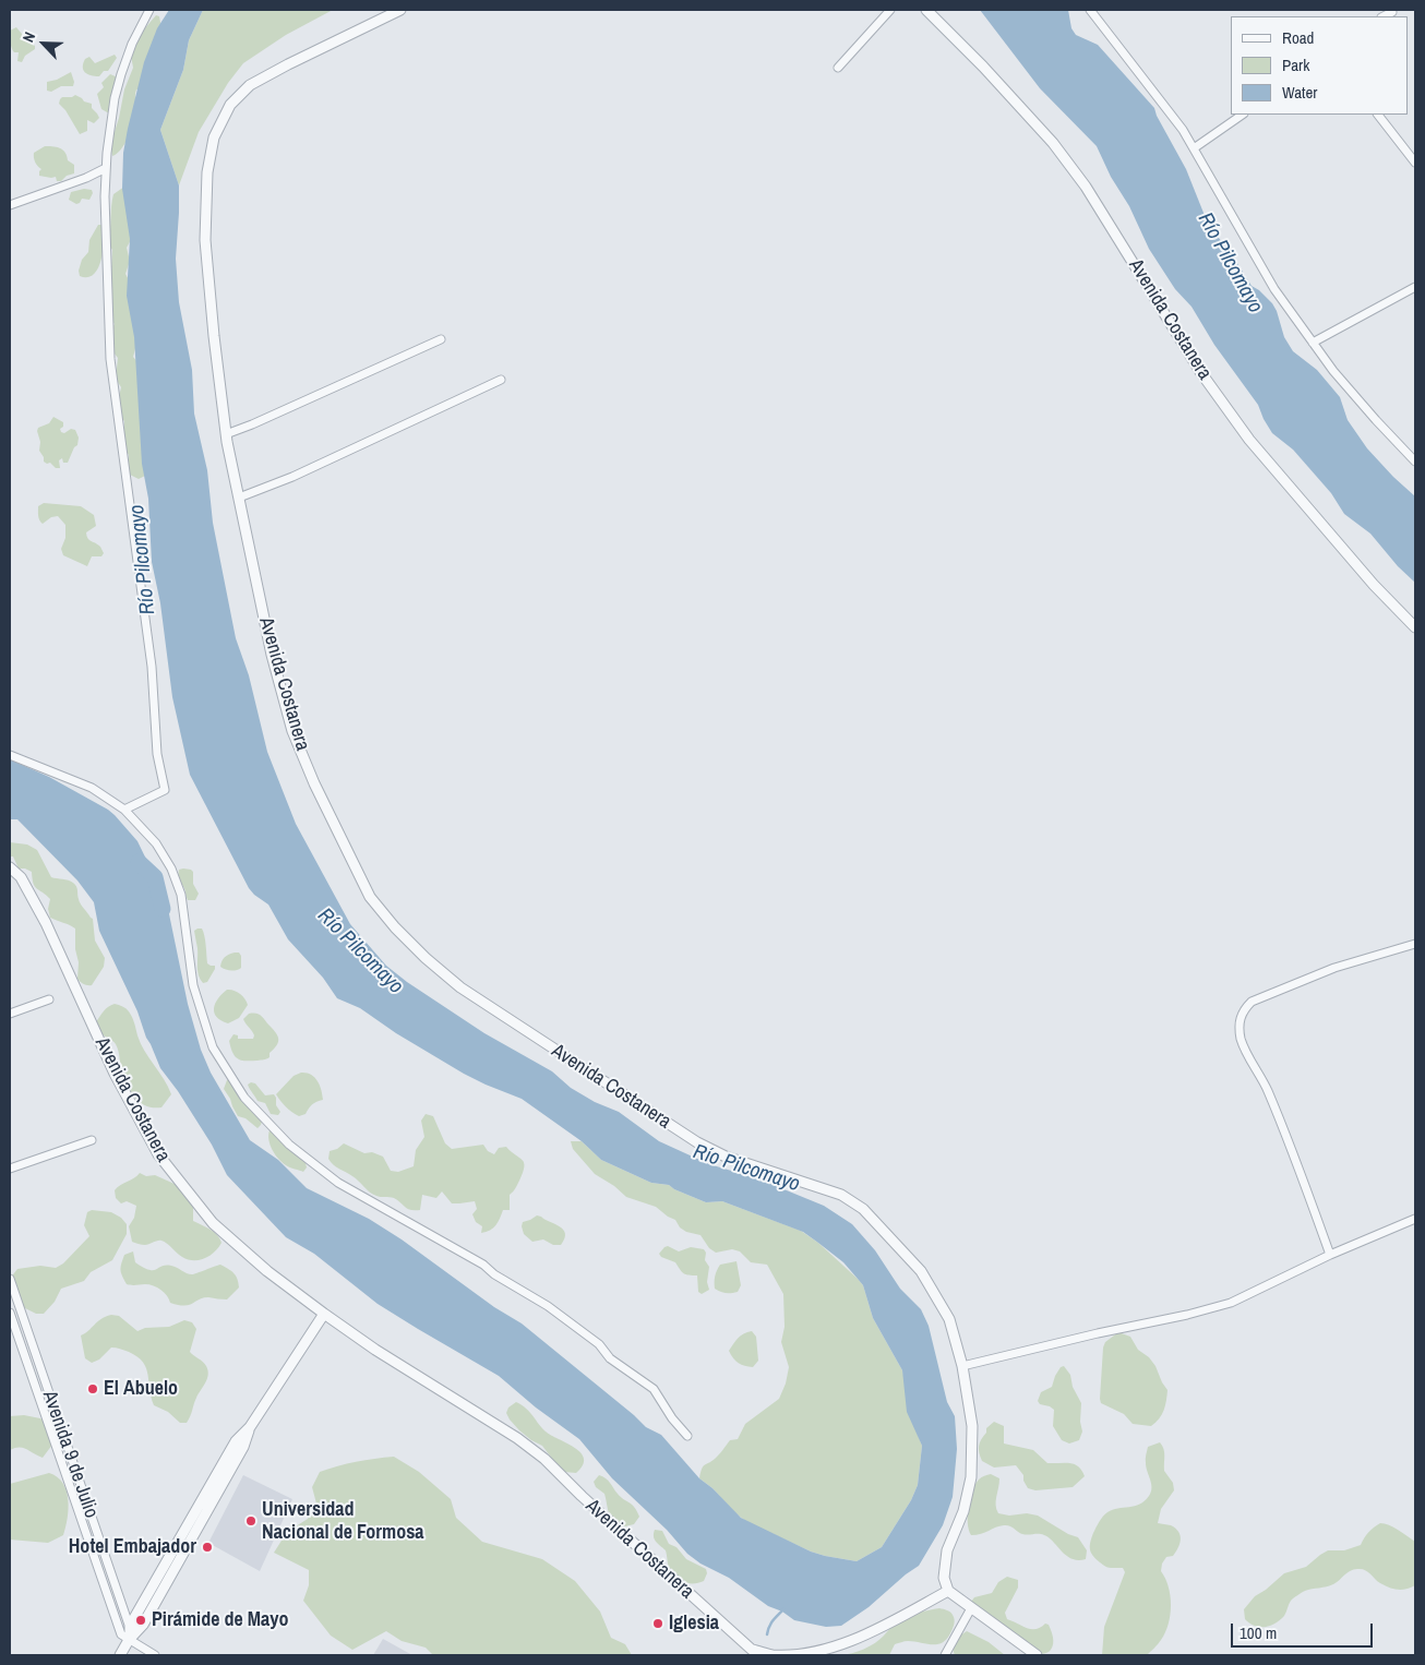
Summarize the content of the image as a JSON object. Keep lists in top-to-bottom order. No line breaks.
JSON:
{"streets":{"street":["Avenida Costanera","Avenida 9 de Julio"]},"water":["Río Pilcomayo"],"places":["El Abuelo","Universidad Nacional de Formosa","Hotel Embajador","Pirámide de Mayo","Iglesia"],"legend":["Road","Park","Water"],"scale_bar":"100 m","north":"top left"}
